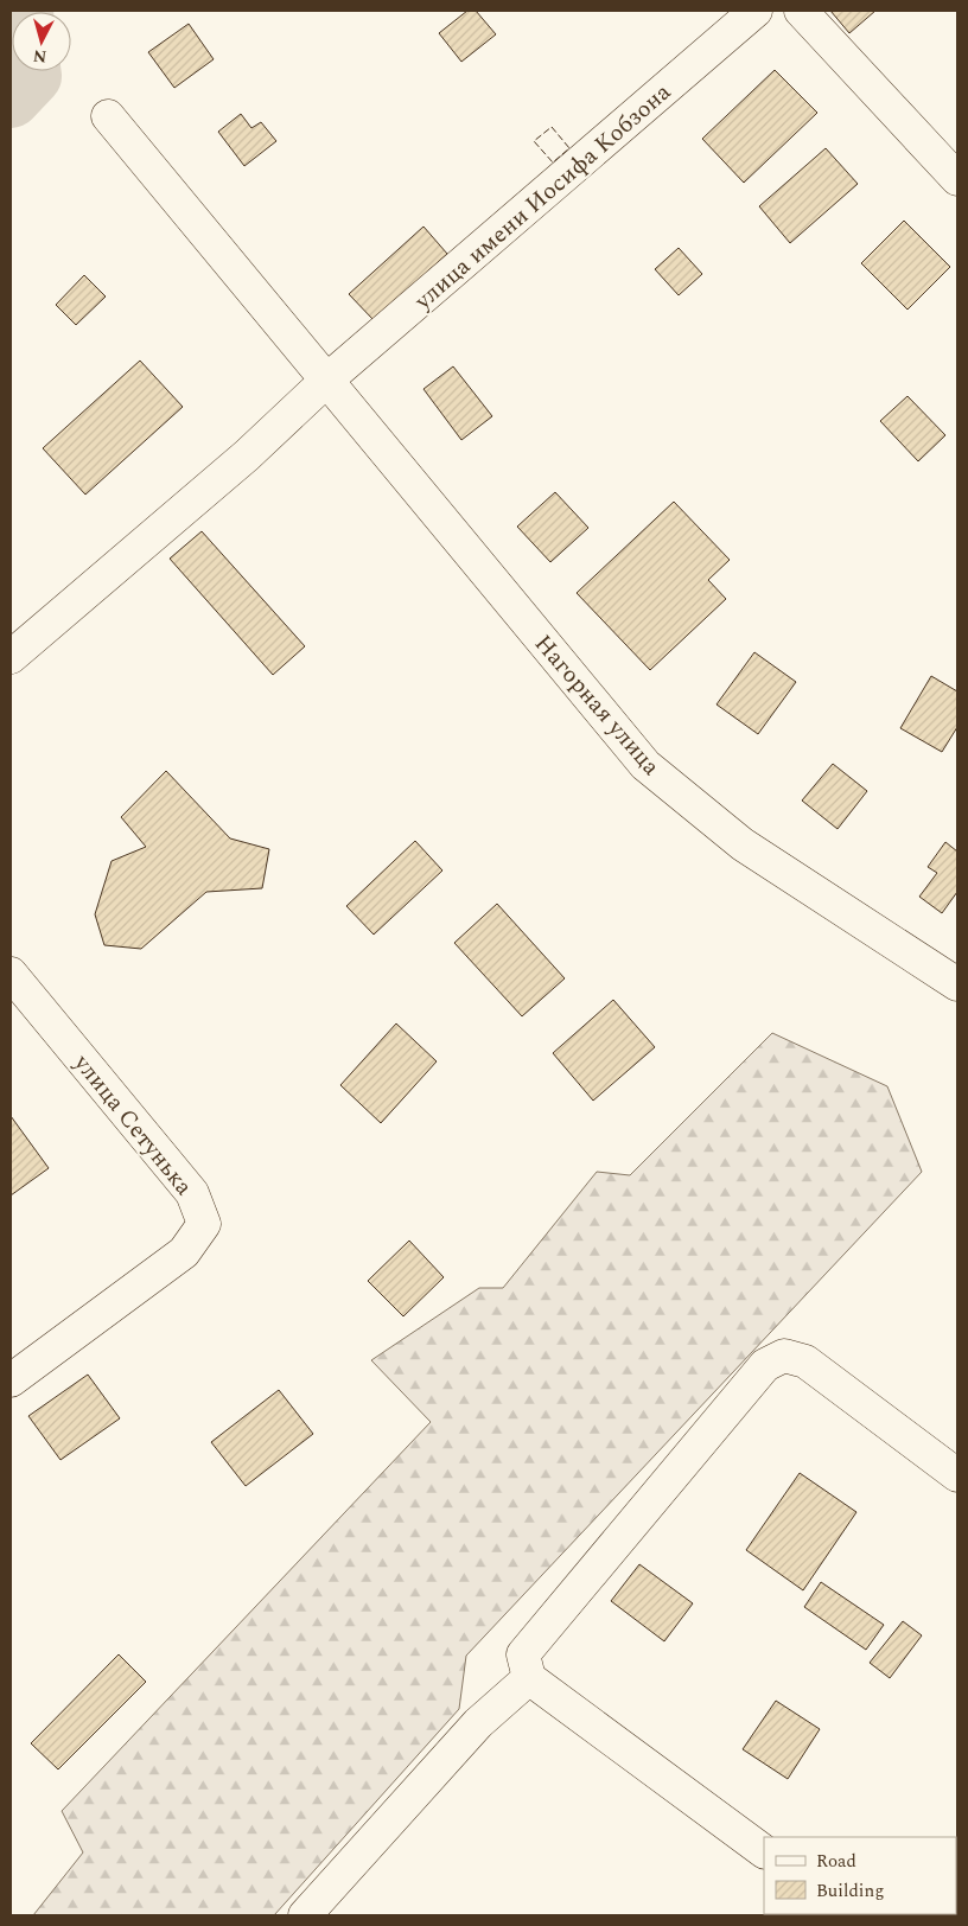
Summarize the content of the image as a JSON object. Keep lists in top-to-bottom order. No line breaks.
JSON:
{"streets":{"street":["улица имени Иосифа Кобзона","Нагорная улица","улица Сетунька"]},"crossings":[["улица имени Иосифа Кобзона","Нагорная улица"]],"legend":["Road","Building"],"north":"bottom"}
